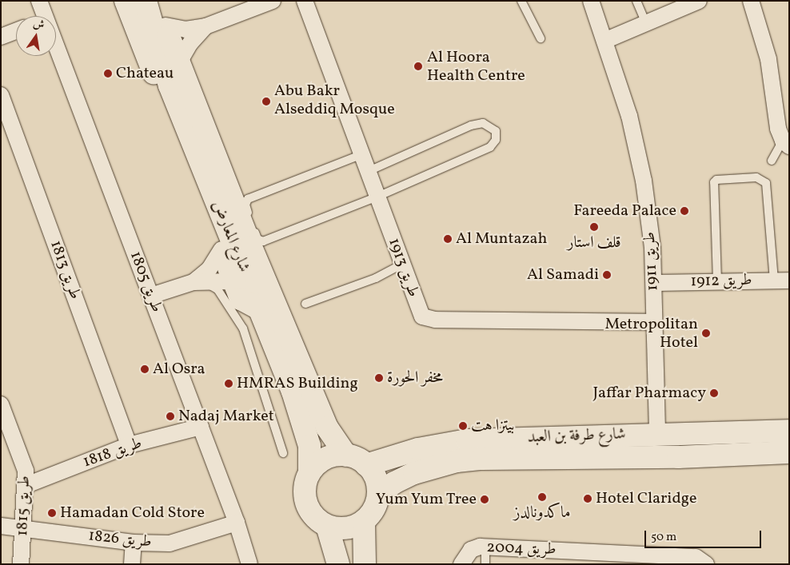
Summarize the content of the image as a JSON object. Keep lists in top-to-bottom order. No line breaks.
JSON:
{"streets":{"main road":["شارع المعارض","شارع طرفة بن العبد"],"street":["طريق 1911","طريق 1913","طريق 1813","طريق 1912","طريق 1805","طريق 1818","طريق 1815","طريق 1826","طريق 2004"]},"crossings":[["شارع المعارض","شارع طرفة بن العبد"],["طريق 1911","طريق 1913"],["طريق 1911","طريق 1912"],["طريق 1911","شارع طرفة بن العبد"],["طريق 1813","طريق 1818"],["طريق 1805","طريق 1818"],["طريق 1805","طريق 1826"],["طريق 1818","طريق 1815"],["طريق 1815","طريق 1826"]],"places":["Al Hoora Health Centre","Chateau","Abu Bakr Alseddiq Mosque","Fareeda Palace","قلف استار","Al Muntazah","Al Samadi","Metropolitan Hotel","Al Osra","مخفر الحورة","HMRAS Building","Jaffar Pharmacy","Nadaj Market","بيتزا هت","ماكدونالدز","Hotel Claridge","Yum Yum Tree","Hamadan Cold Store"],"scale_bar":"50 m","north":"top"}
